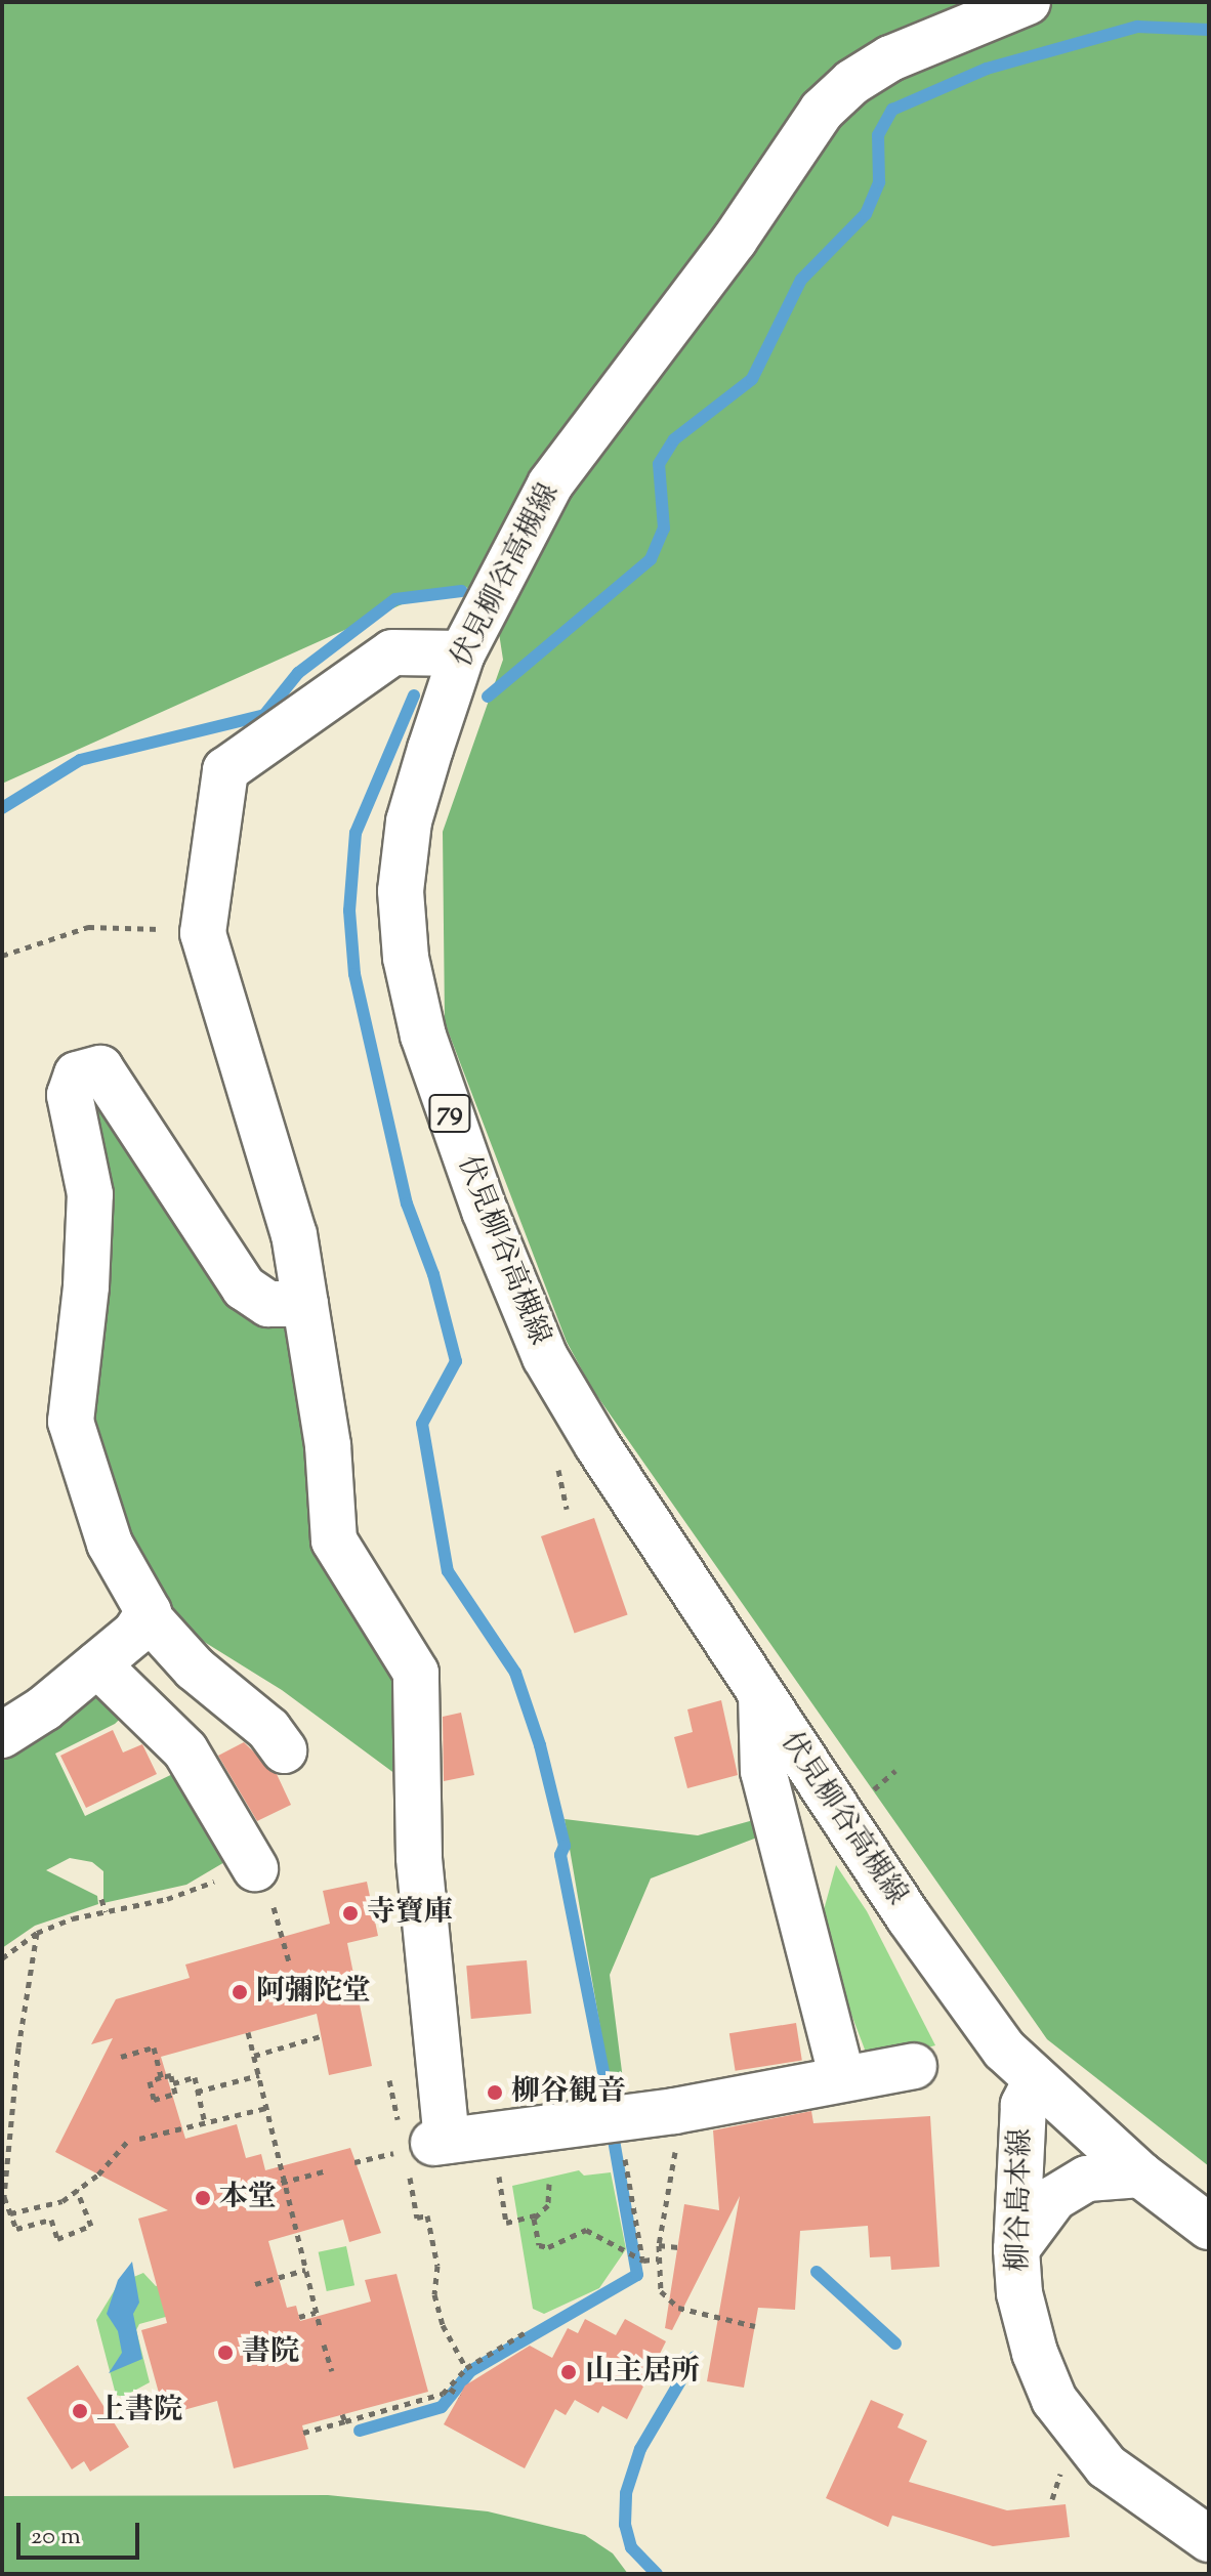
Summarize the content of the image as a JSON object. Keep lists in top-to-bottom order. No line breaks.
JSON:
{"streets":{"main road":["伏見柳谷高槻線","79","柳谷島本線"]},"crossings":[["伏見柳谷高槻線","柳谷島本線"]],"places":["寺寶庫","阿彌陀堂","柳谷観音","本堂","書院","山主居所","上書院"],"scale_bar":"20 m"}
